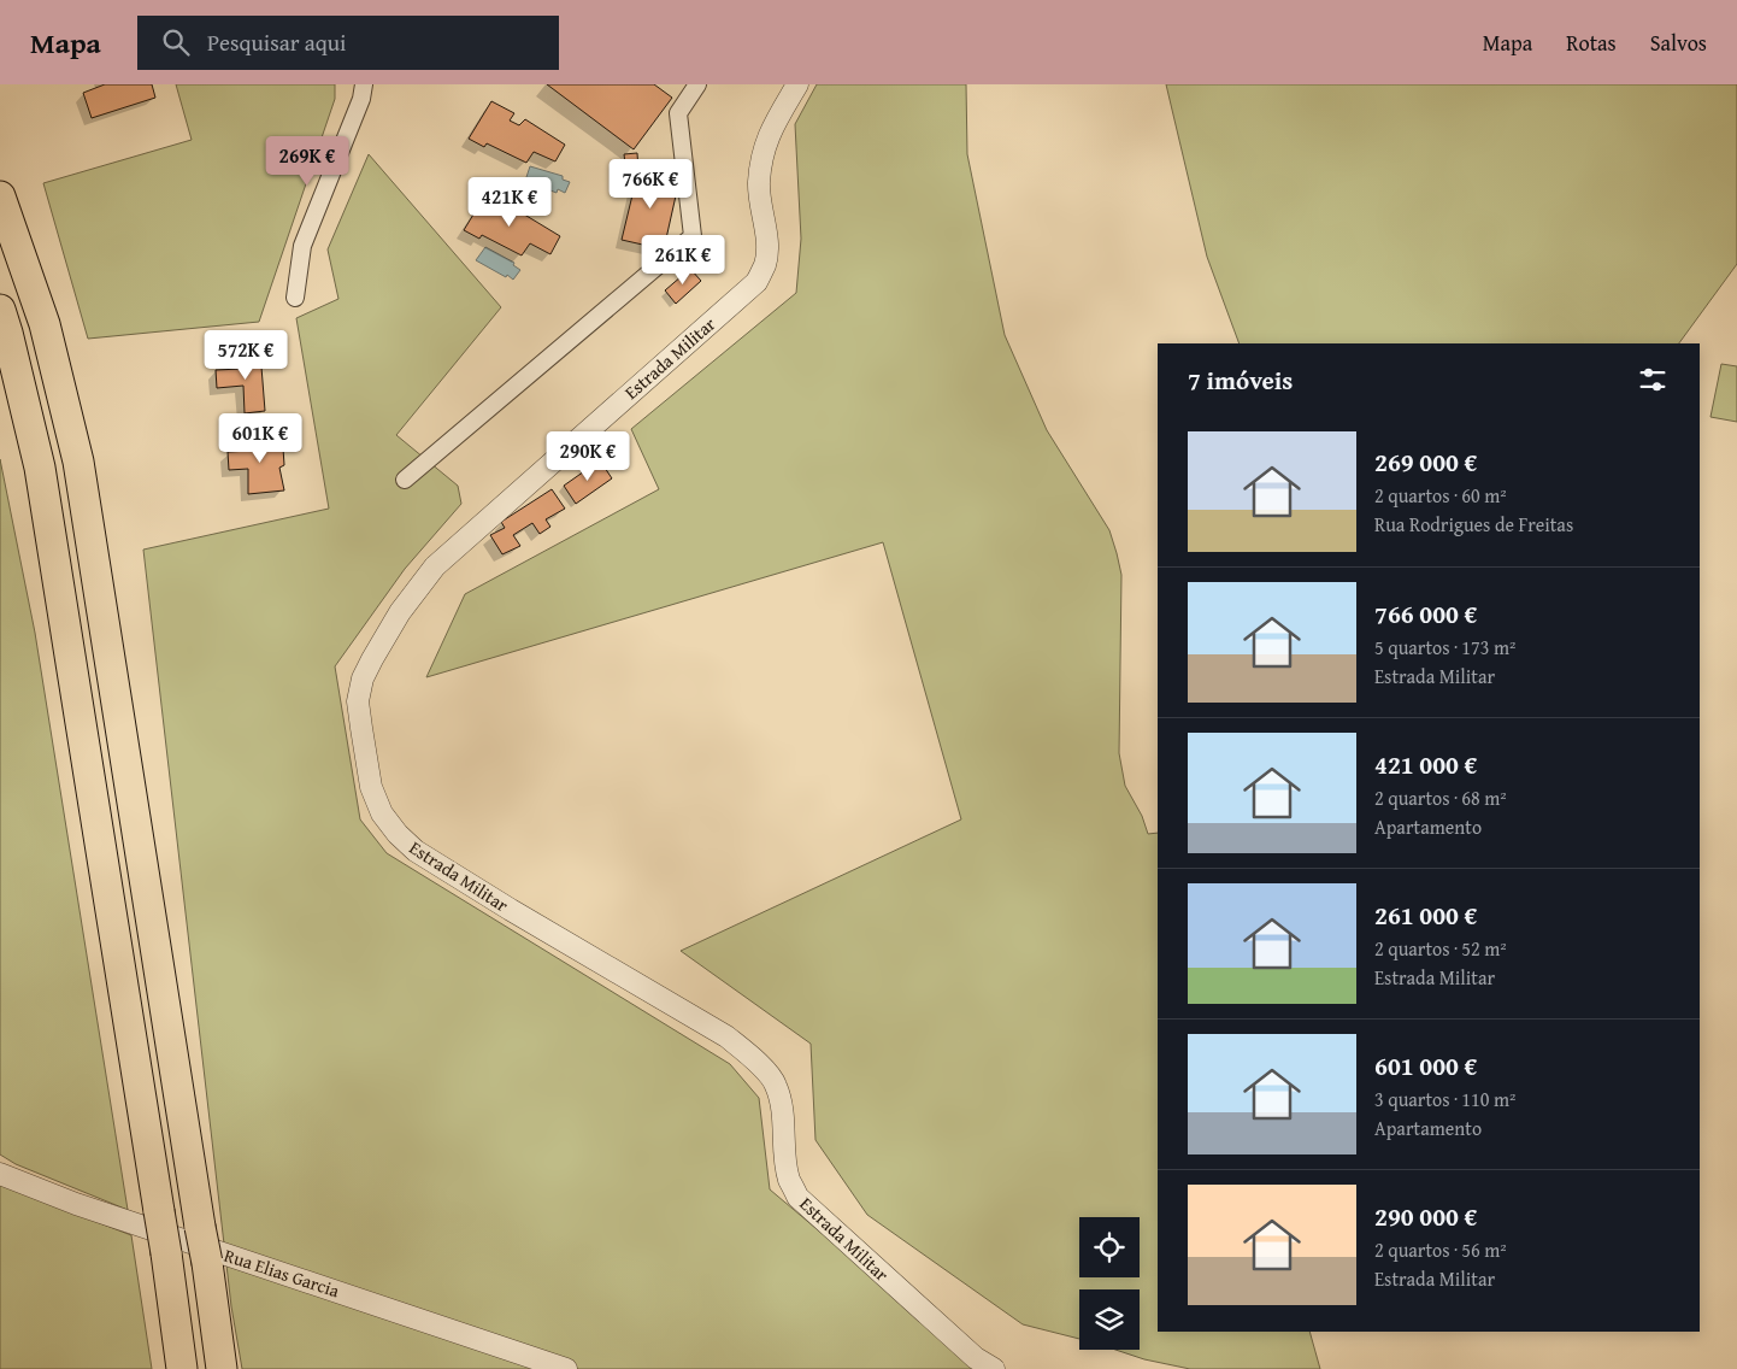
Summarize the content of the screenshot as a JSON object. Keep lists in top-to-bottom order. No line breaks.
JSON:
{"streets":{"street":["Estrada Militar","Rua Elias Garcia"]},"page":{"header":"Mapa","search":"Pesquisar aqui","nav":["Mapa","Rotas","Salvos"],"price":["269K €","766K €","421K €","261K €","572K €","601K €","290K €"],"heading":"7 imóveis","list":[{"name":"269 000 €","note":"2 quartos · 60 m² · Rua Rodrigues de Freitas"},{"name":"766 000 €","note":"5 quartos · 173 m² · Estrada Militar"},{"name":"421 000 €","note":"2 quartos · 68 m² · Apartamento"},{"name":"261 000 €","note":"2 quartos · 52 m² · Estrada Militar"},{"name":"601 000 €","note":"3 quartos · 110 m² · Apartamento"},{"name":"290 000 €","note":"2 quartos · 56 m² · Estrada Militar"}]}}
